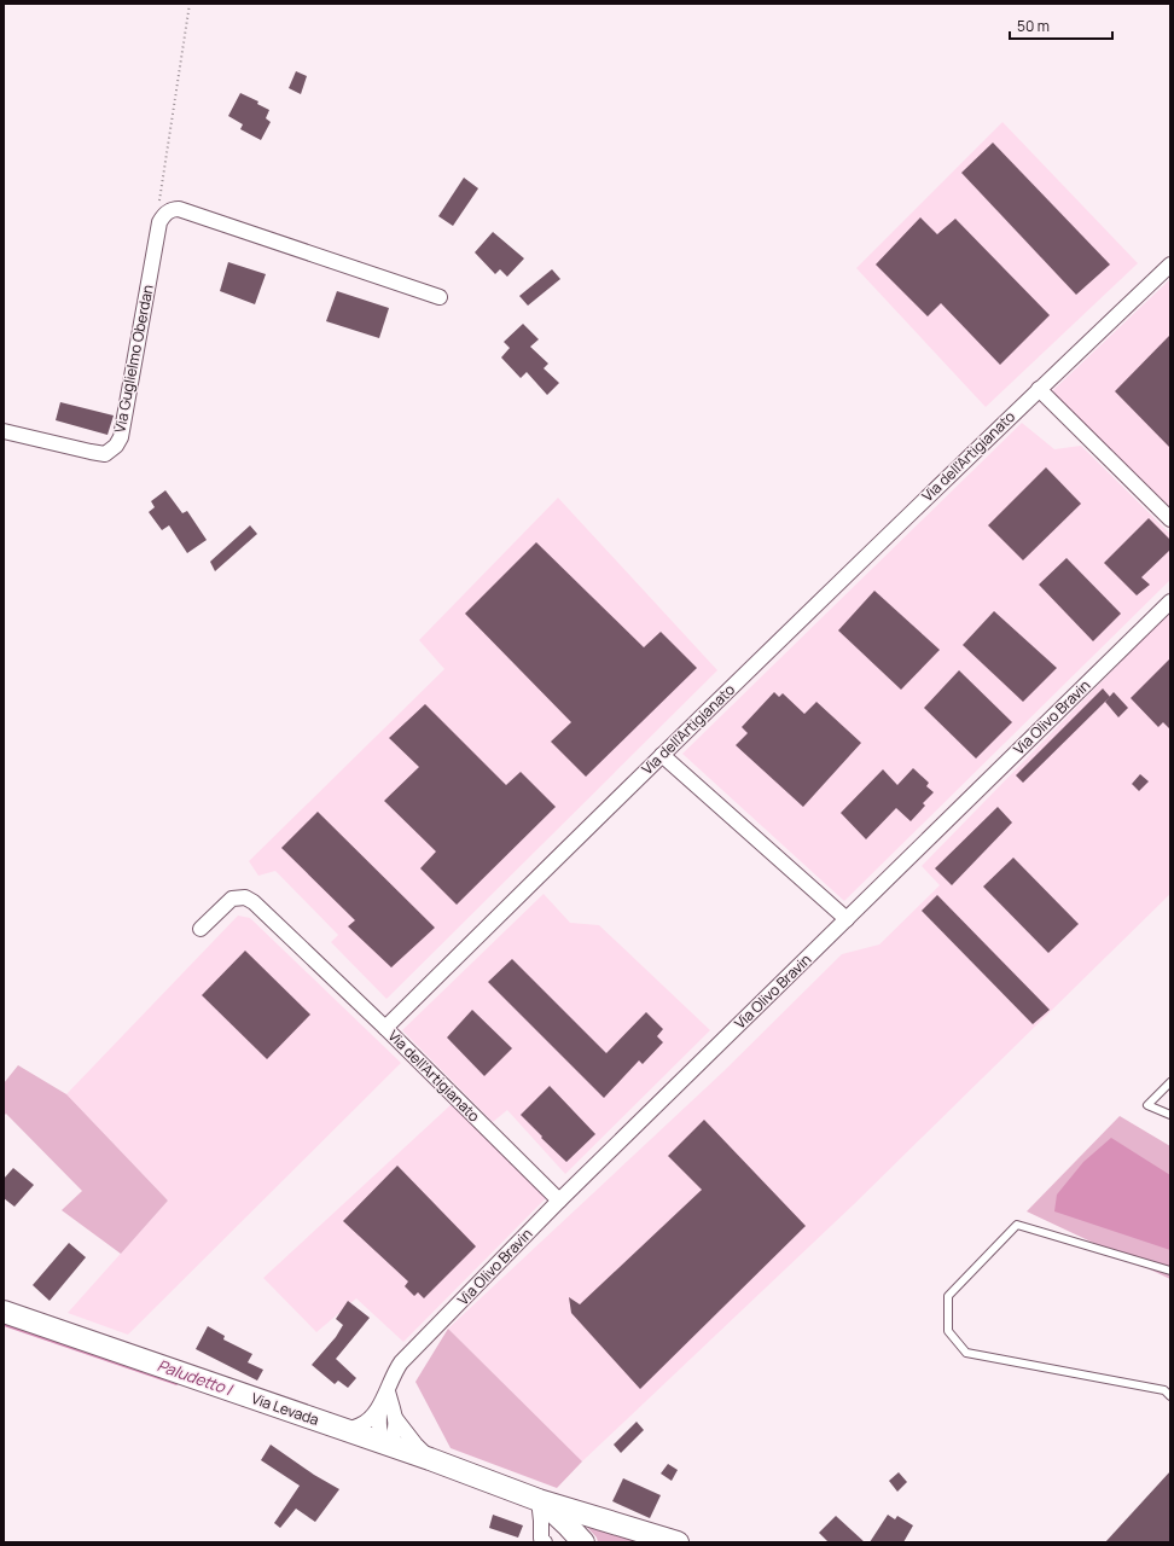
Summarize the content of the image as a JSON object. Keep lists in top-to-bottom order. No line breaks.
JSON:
{"streets":{"main road":["Via Levada"],"street":["Via Guglielmo Oberdan","Via dell'Artigianato","Via Olivo Bravin"]},"crossings":[["Via dell'Artigianato","Via Olivo Bravin"]],"water":["Paludetto I"],"scale_bar":"50 m"}
